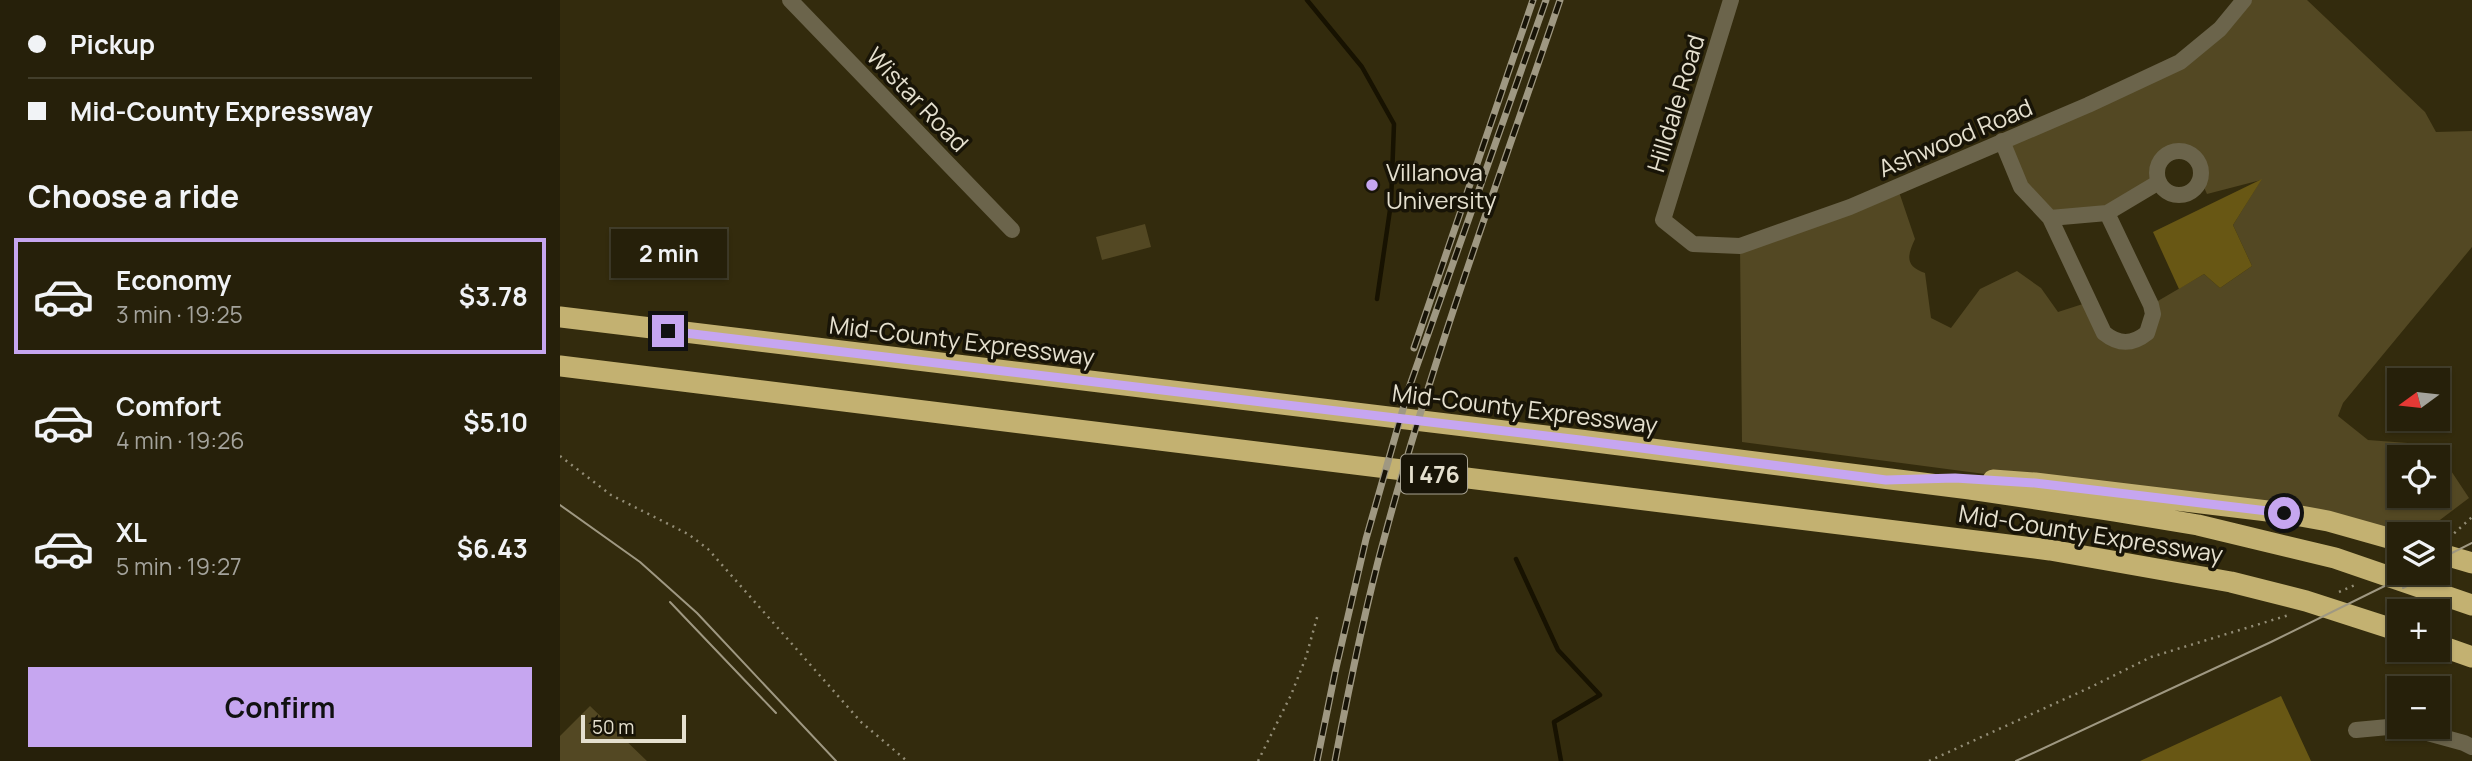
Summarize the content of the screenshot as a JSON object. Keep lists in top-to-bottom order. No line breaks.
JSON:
{"streets":{"highway":["Mid-County Expressway","I 476"],"street":["Wistar Road","Hilldale Road","Ashwood Road"]},"crossings":[["Hilldale Road","Ashwood Road"]],"places":["Villanova University"],"scale_bar":"50 m","north":"left","page":{"banner":["Pickup","Mid-County Expressway"],"heading":"Choose a ride","bubble":"2 min","list":[{"name":"Economy","note":"3 min · 19:25","value":"$3.78"},{"name":"Comfort","note":"4 min · 19:26","value":"$5.10"},{"name":"XL","note":"5 min · 19:27","value":"$6.43"}],"map_buttons":["+","−"],"buttons":"Confirm","scale":"50 m"}}
